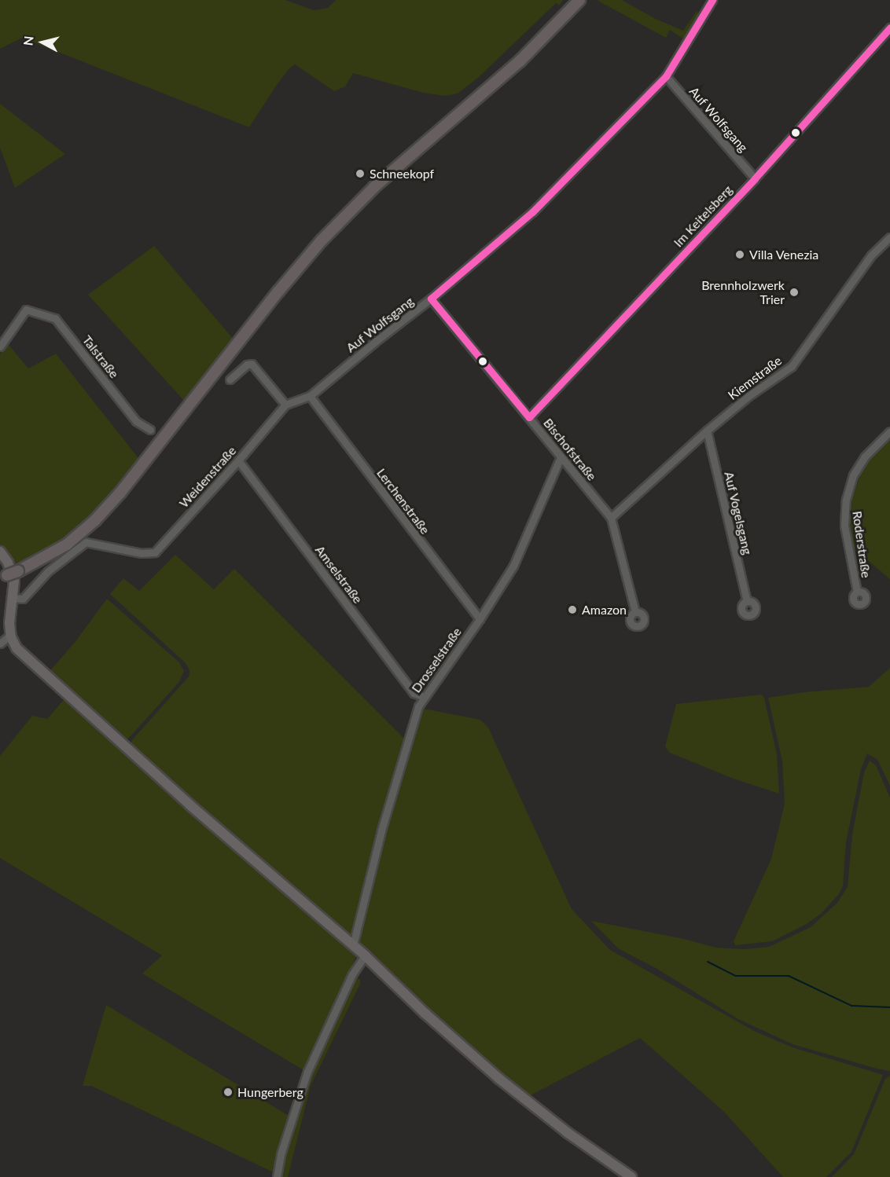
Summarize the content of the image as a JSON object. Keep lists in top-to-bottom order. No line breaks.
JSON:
{"streets":{"street":["Auf Wolfsgang","Im Keitelsberg","Talstraße","Kiemstraße","Bischofstraße","Weidenstraße","Lerchenstraße","Auf Vogelsgang","Roderstraße","Amselstraße","Drosselstraße"]},"crossings":[["Auf Wolfsgang","Im Keitelsberg"],["Auf Wolfsgang","Bischofstraße"],["Auf Wolfsgang","Weidenstraße"],["Auf Wolfsgang","Lerchenstraße"],["Im Keitelsberg","Bischofstraße"],["Kiemstraße","Bischofstraße"],["Kiemstraße","Auf Vogelsgang"],["Bischofstraße","Drosselstraße"],["Weidenstraße","Amselstraße"],["Lerchenstraße","Drosselstraße"],["Amselstraße","Drosselstraße"]],"places":["Schneekopf","Villa Venezia","Brennholzwerk Trier","Amazon","Hungerberg"],"north":"left"}
